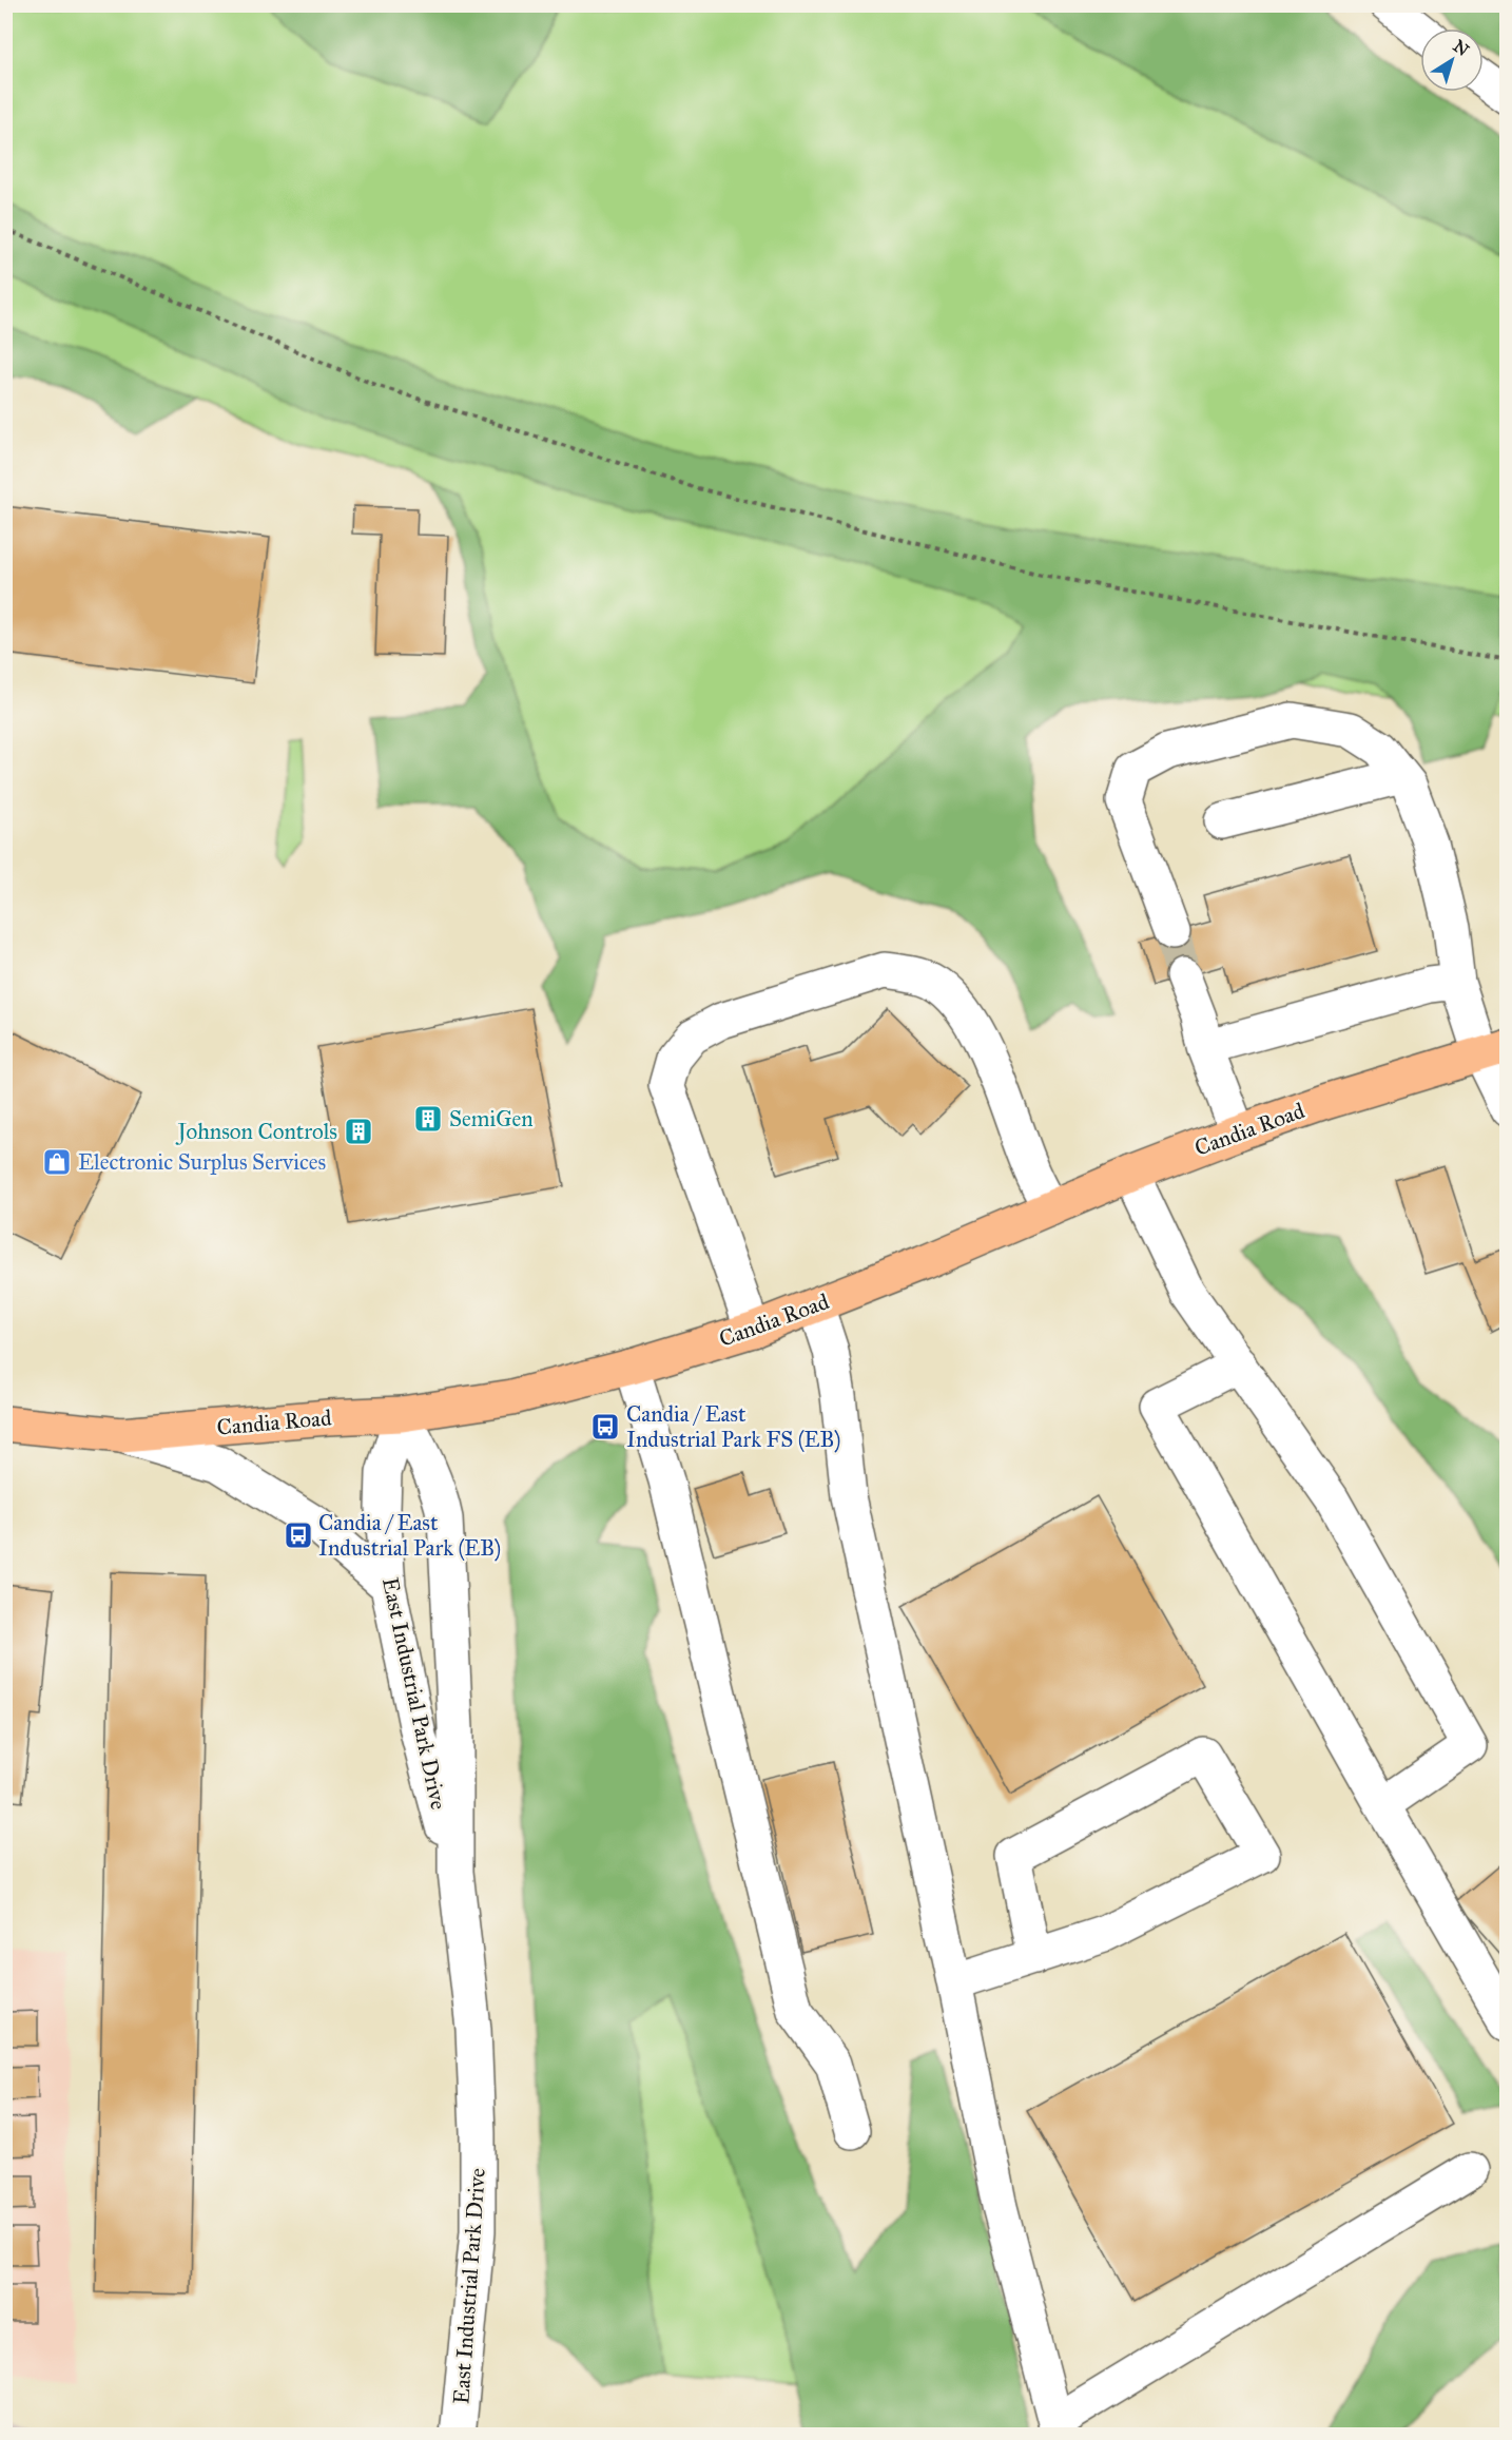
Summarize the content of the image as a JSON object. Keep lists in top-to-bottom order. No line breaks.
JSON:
{"streets":{"main road":["Candia Road"],"street":["East Industrial Park Drive"]},"crossings":[["Candia Road","East Industrial Park Drive"]],"places":{"building":["SemiGen","Johnson Controls"],"shop":["Electronic Surplus Services"],"bus stop":["Candia / East Industrial Park FS (EB)","Candia / East Industrial Park (EB)"]},"north":"top right"}
